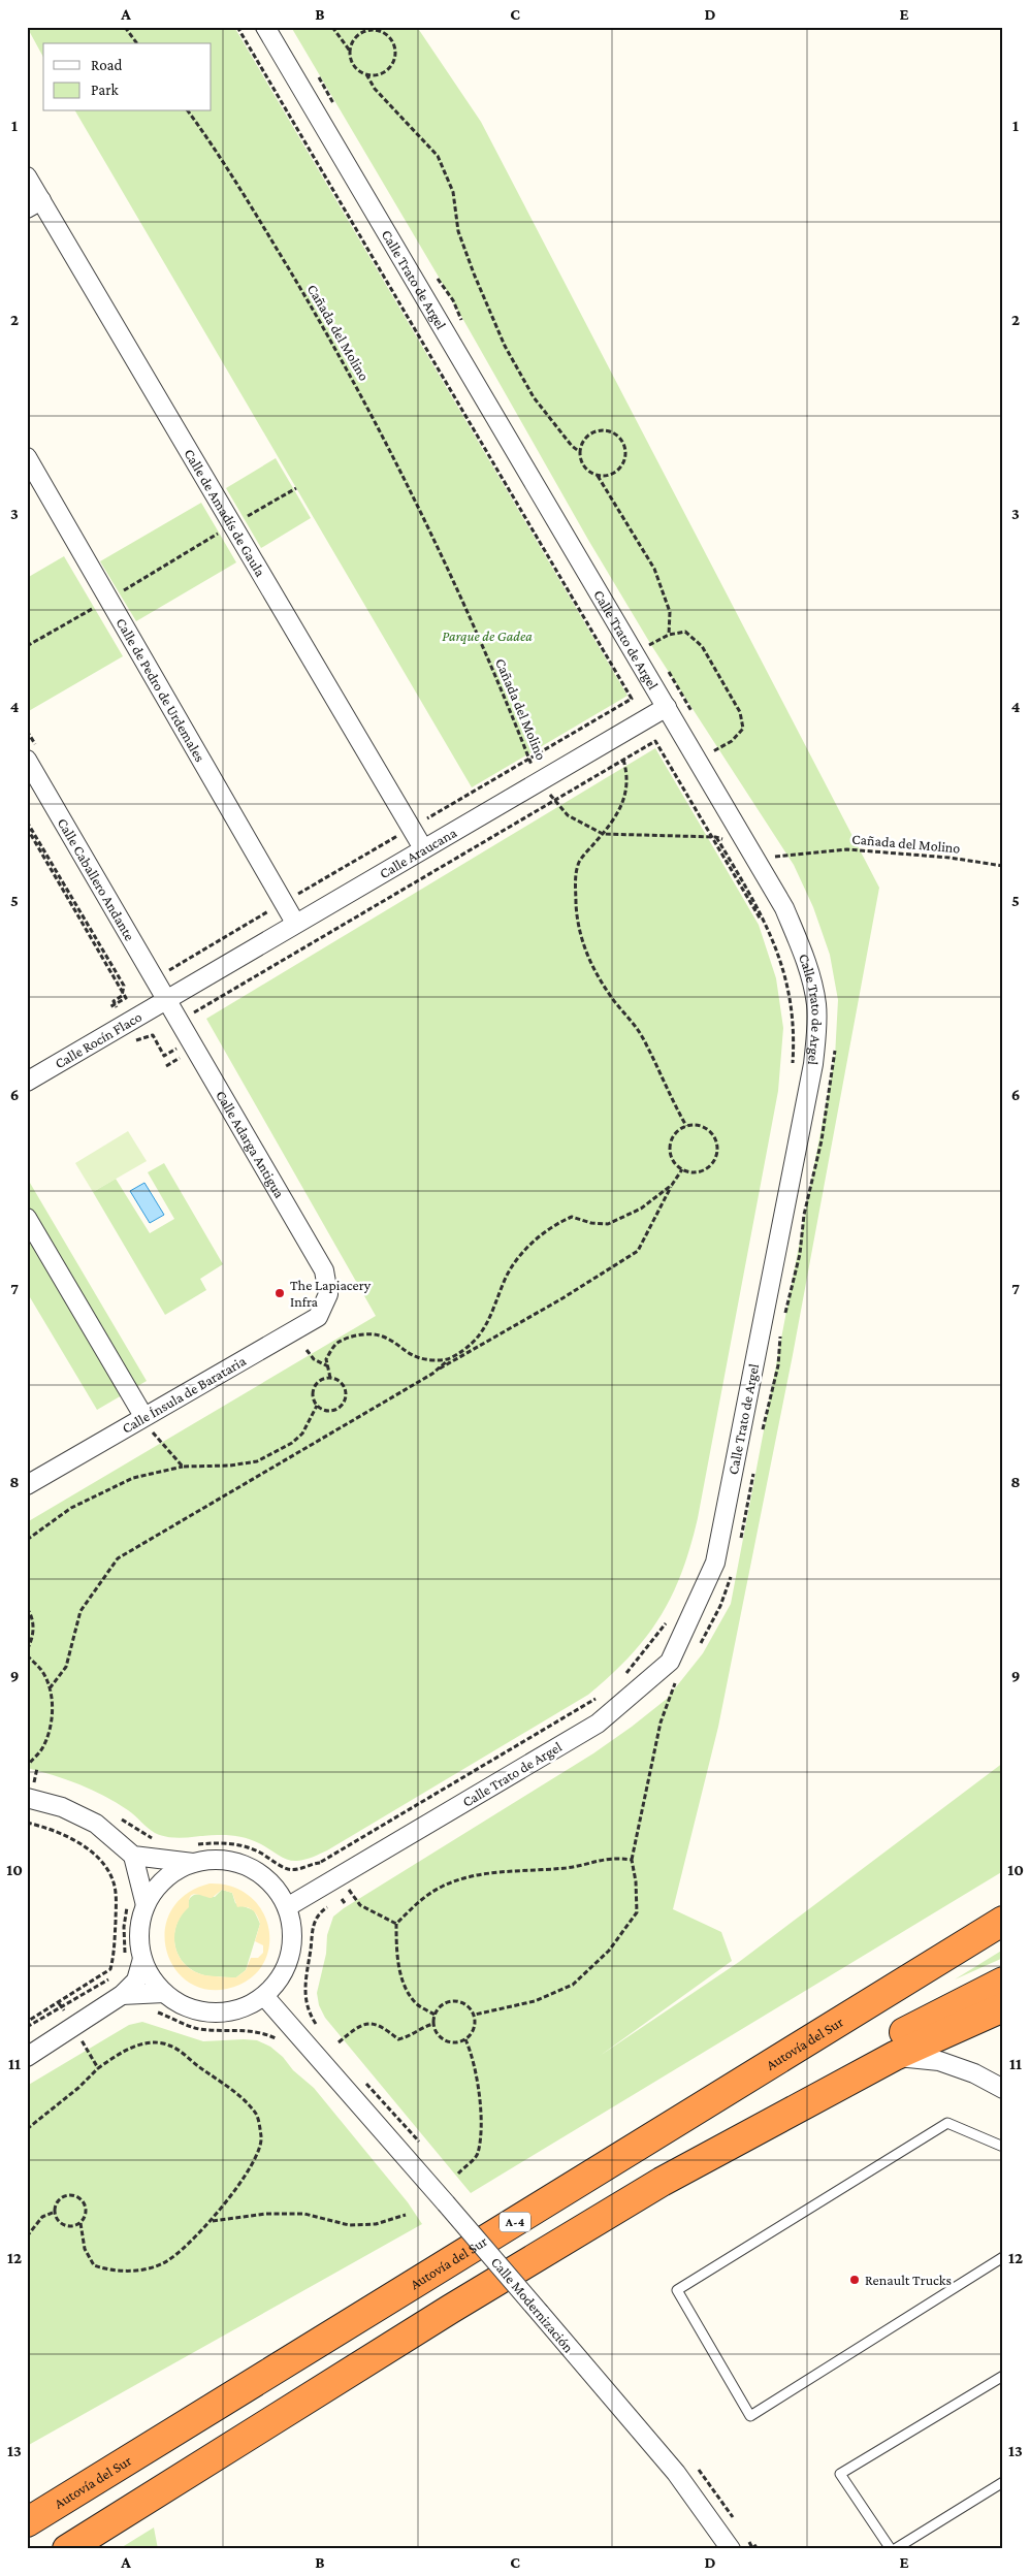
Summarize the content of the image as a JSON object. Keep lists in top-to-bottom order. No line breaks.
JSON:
{"streets":{"highway":["Autovía del Sur","A-4"],"street":["Calle Trato de Argel","Calle de Amadís de Gaula","Calle de Pedro de Urdemales","Calle Araucana","Calle Caballero Andante","Calle Rocín Flaco","Calle Adarga Antigua","Calle Ínsula de Barataria","Calle Modernización"],"path":["Cañada del Molino"]},"crossings":[["Calle Trato de Argel","Cañada del Molino"],["Calle Trato de Argel","Calle Araucana"],["Calle Trato de Argel","Calle Modernización"],["Cañada del Molino","Calle Araucana"],["Calle de Amadís de Gaula","Calle Araucana"],["Calle de Pedro de Urdemales","Calle Araucana"],["Calle Araucana","Calle Caballero Andante"],["Calle Araucana","Calle Rocín Flaco"],["Calle Araucana","Calle Adarga Antigua"],["Calle Caballero Andante","Calle Rocín Flaco"],["Calle Caballero Andante","Calle Adarga Antigua"],["Calle Rocín Flaco","Calle Adarga Antigua"],["Calle Adarga Antigua","Calle Ínsula de Barataria"]],"parks":["Parque de Gadea"],"places":["The Lapiacery Infra","Renault Trucks"],"legend":["Road","Park"],"grid":{"columns":["A","B","C","D","E"],"rows":["1","2","3","4","5","6","7","8","9","10","11","12","13"]}}
